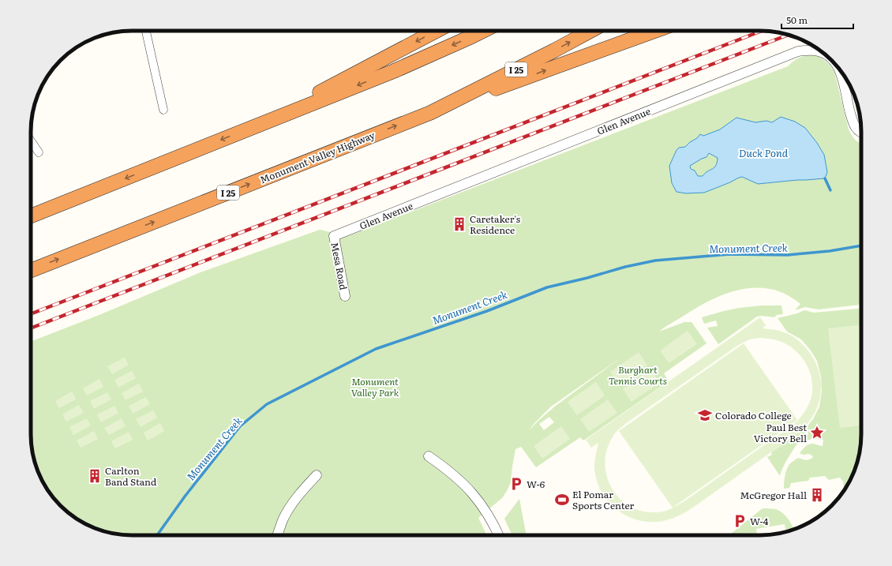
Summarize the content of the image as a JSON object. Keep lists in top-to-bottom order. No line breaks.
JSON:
{"streets":{"highway":["I 25","Monument Valley Highway"],"street":["Glen Avenue","Mesa Road"]},"crossings":[["Glen Avenue","Mesa Road"]],"water":["Duck Pond","Monument Creek"],"parks":["Burghart Tennis Courts","Monument Valley Park"],"places":{"building":["Caretaker's Residence","Carlton Band Stand","McGregor Hall"],"school or university":["Colorado College"],"place":["Paul Best Victory Bell"],"parking":["W-6","W-4"],"sports":["El Pomar Sports Center"]},"scale_bar":"50 m"}
